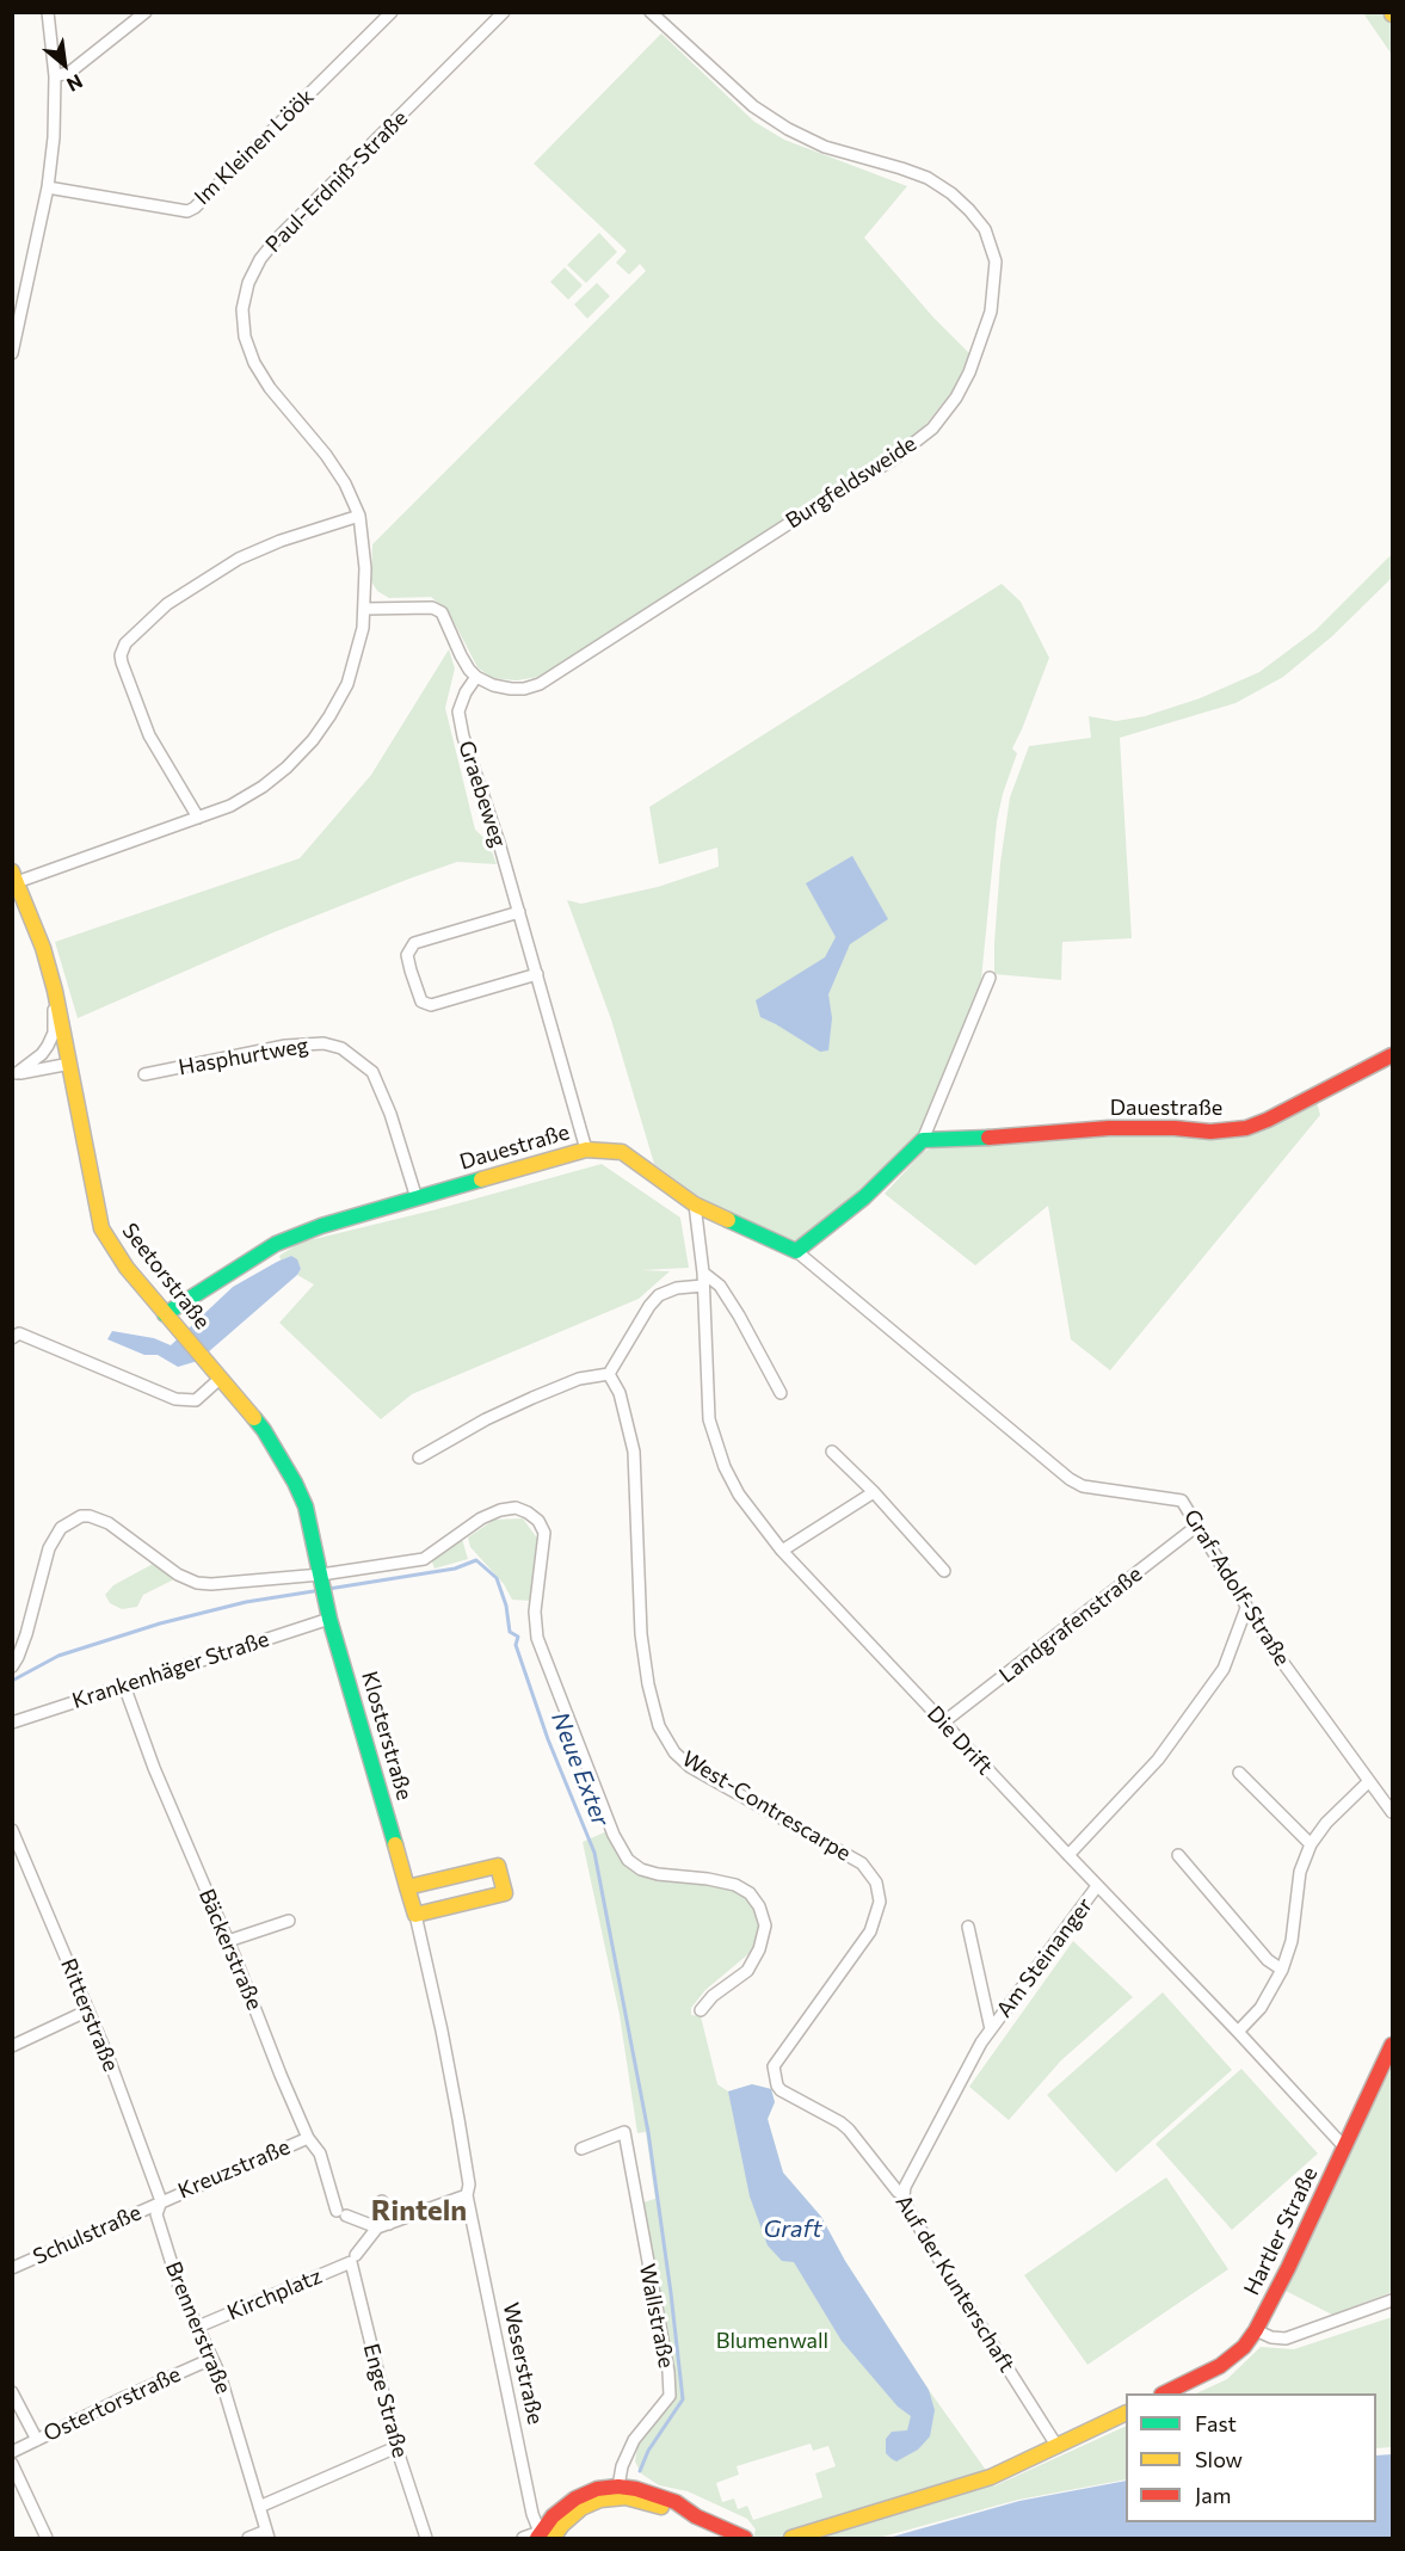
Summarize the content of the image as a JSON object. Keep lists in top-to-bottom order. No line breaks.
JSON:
{"streets":{"street":["Im Kleinen Löök","Paul-Erdniß-Straße","Burgfeldsweide","Graebeweg","Hasphurtweg","Dauestraße","Seetorstraße","Graf-Adolf-Straße","Landgrafenstraße","Krankenhäger Straße","Klosterstraße","Die Drift","West-Contrescarpe","Bäckerstraße","Am Steinanger","Ritterstraße","Kreuzstraße","Hartler Straße","Schulstraße","Auf der Kunterschaft","Kirchplatz","Wallstraße","Brennerstraße","Weserstraße","Enge Straße","Ostertorstraße"]},"crossings":[["Paul-Erdniß-Straße","Seetorstraße"],["Burgfeldsweide","Graebeweg"],["Graebeweg","Dauestraße"],["Hasphurtweg","Dauestraße"],["Dauestraße","Seetorstraße"],["Dauestraße","Graf-Adolf-Straße"],["Dauestraße","Die Drift"],["Seetorstraße","Klosterstraße"],["Graf-Adolf-Straße","Landgrafenstraße"],["Landgrafenstraße","Die Drift"],["Krankenhäger Straße","Klosterstraße"],["Krankenhäger Straße","Bäckerstraße"],["Klosterstraße","Weserstraße"],["Die Drift","Am Steinanger"],["Die Drift","Hartler Straße"],["West-Contrescarpe","Auf der Kunterschaft"],["Bäckerstraße","Kreuzstraße"],["Am Steinanger","Auf der Kunterschaft"],["Ritterstraße","Kreuzstraße"],["Ritterstraße","Schulstraße"],["Ritterstraße","Brennerstraße"],["Kreuzstraße","Schulstraße"],["Kreuzstraße","Brennerstraße"],["Schulstraße","Brennerstraße"],["Kirchplatz","Brennerstraße"],["Kirchplatz","Enge Straße"],["Brennerstraße","Ostertorstraße"]],"districts":["Rinteln"],"water":["Neue Exter","Graft"],"parks":["Blumenwall"],"legend":["Fast","Slow","Jam"],"north":"bottom right"}
